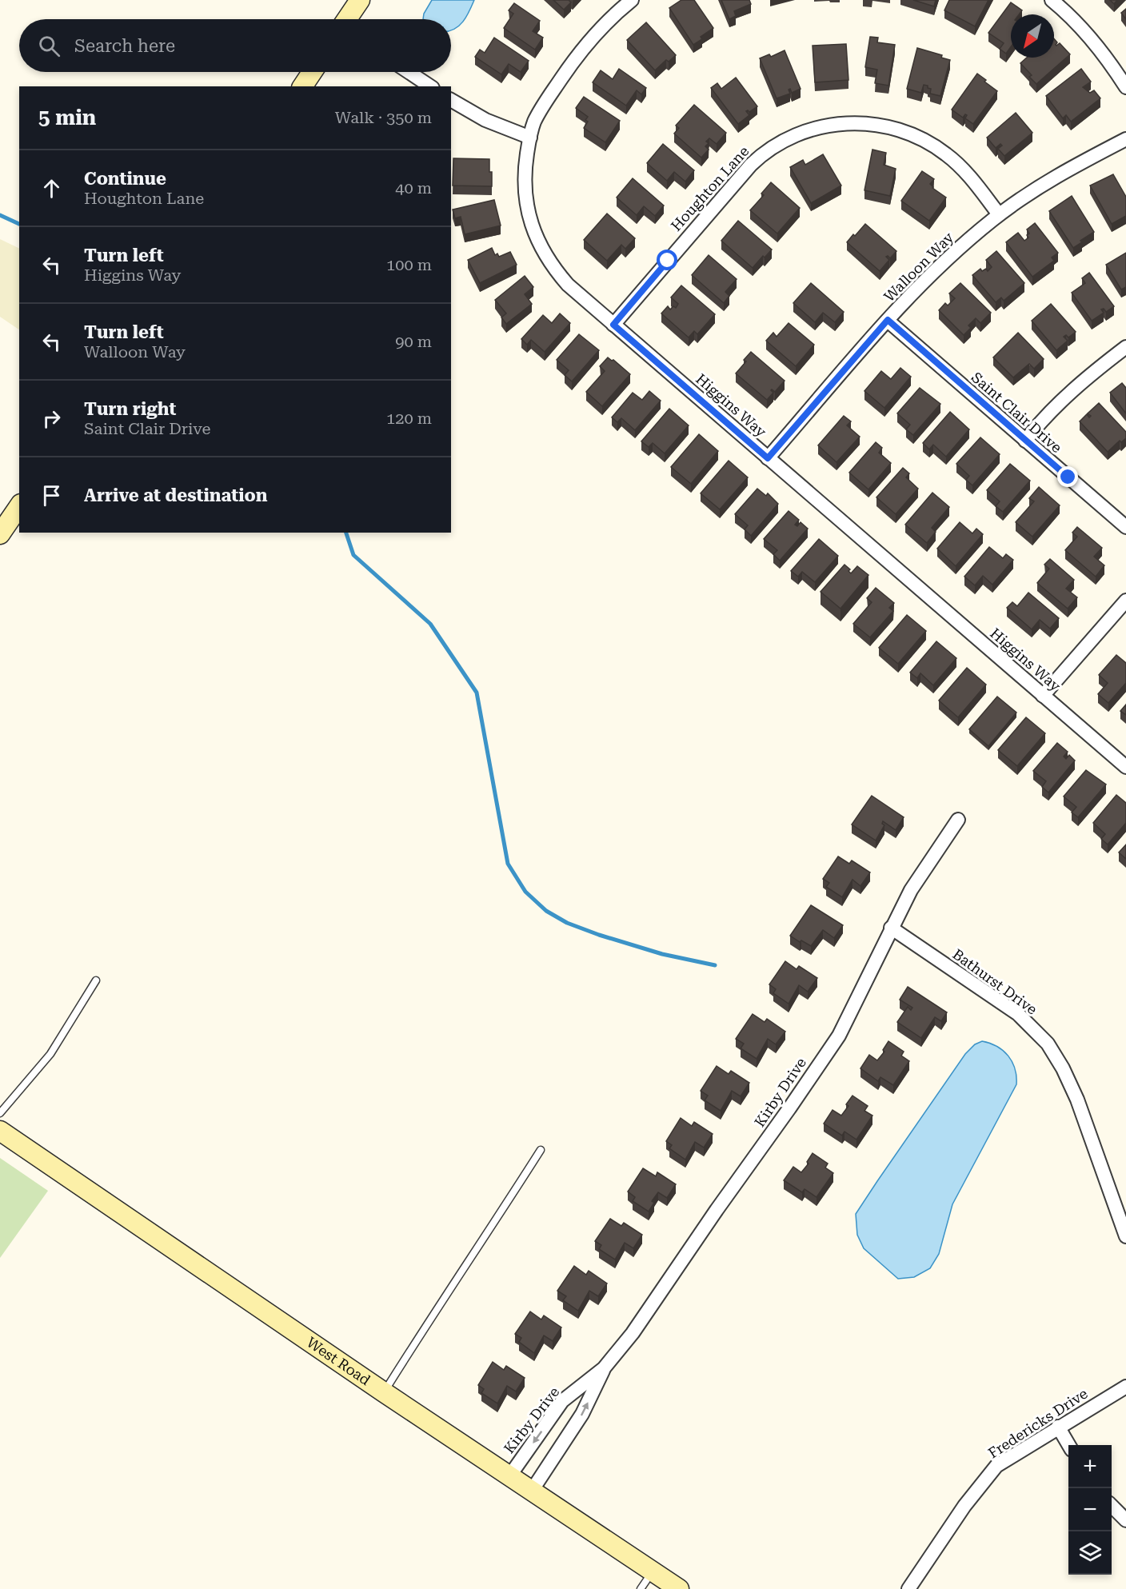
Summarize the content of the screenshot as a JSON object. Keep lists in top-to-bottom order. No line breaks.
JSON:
{"streets":{"street":["Houghton Lane","Walloon Way","Higgins Way","Saint Clair Drive","Bathurst Drive","Kirby Drive","West Road","Fredericks Drive"]},"crossings":[["Houghton Lane","Walloon Way"],["Houghton Lane","Higgins Way"],["Walloon Way","Higgins Way"],["Walloon Way","Saint Clair Drive"],["Bathurst Drive","Kirby Drive"],["Kirby Drive","West Road"]],"north":"bottom left","page":{"search":"Search here","heading":["5 min","Walk · 350 m"],"list":[["Continue","Houghton Lane","40 m"],["Turn left","Higgins Way","100 m"],["Turn left","Walloon Way","90 m"],["Turn right","Saint Clair Drive","120 m"],"Arrive at destination"],"map_buttons":["+","−"]}}
